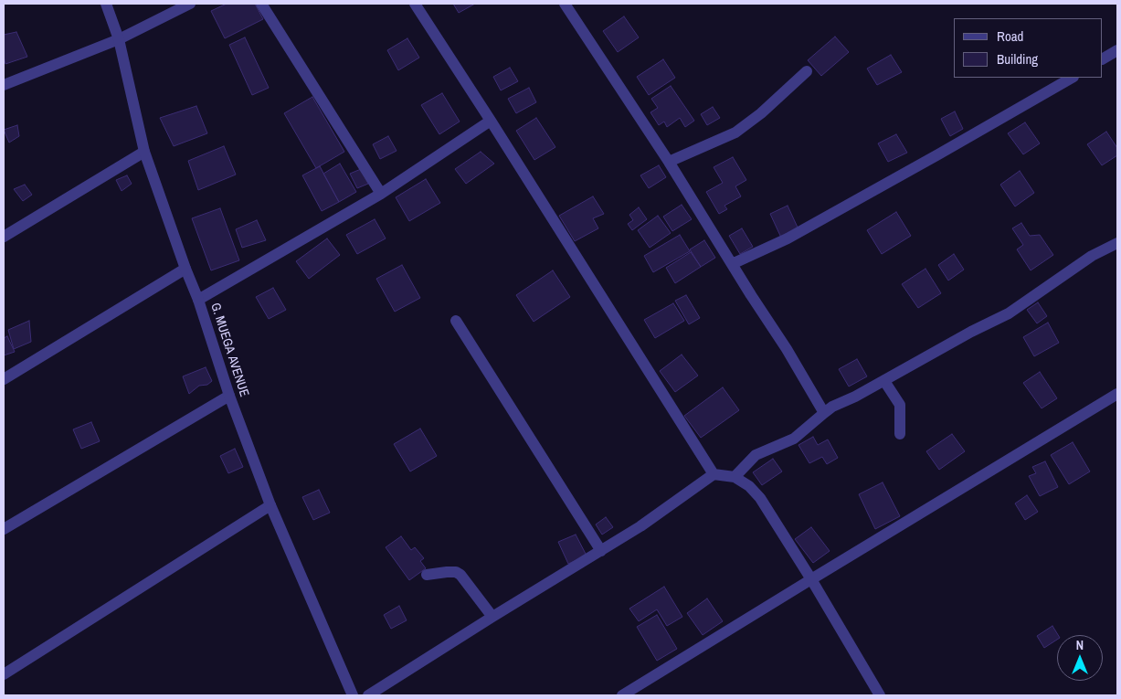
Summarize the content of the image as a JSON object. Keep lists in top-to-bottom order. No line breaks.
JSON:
{"streets":{"street":["G. MUEGA AVENUE"]},"legend":["Road","Building"],"north":"top"}
